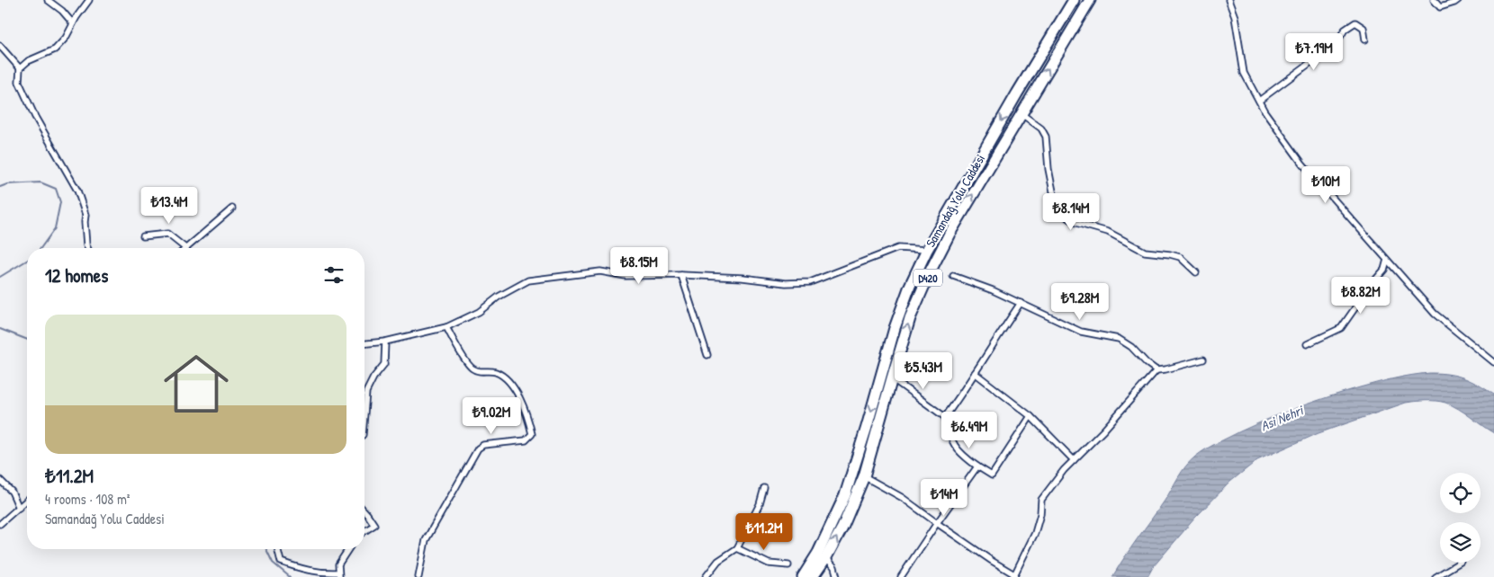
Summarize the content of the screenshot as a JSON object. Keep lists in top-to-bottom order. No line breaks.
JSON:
{"streets":{"highway":["Samandağ Yolu Caddesi","D420"]},"water":["Asi Nehri"],"page":{"price":["₺7.19M","₺10M","₺13.4M","₺8.14M","₺8.15M","₺8.82M","₺9.28M","₺5.43M","₺9.02M","₺6.49M","₺14M","₺11.2M"],"heading":"12 homes","list":[{"name":"₺11.2M","note":"4 rooms · 108 m² · Samandağ Yolu Caddesi"}]}}
